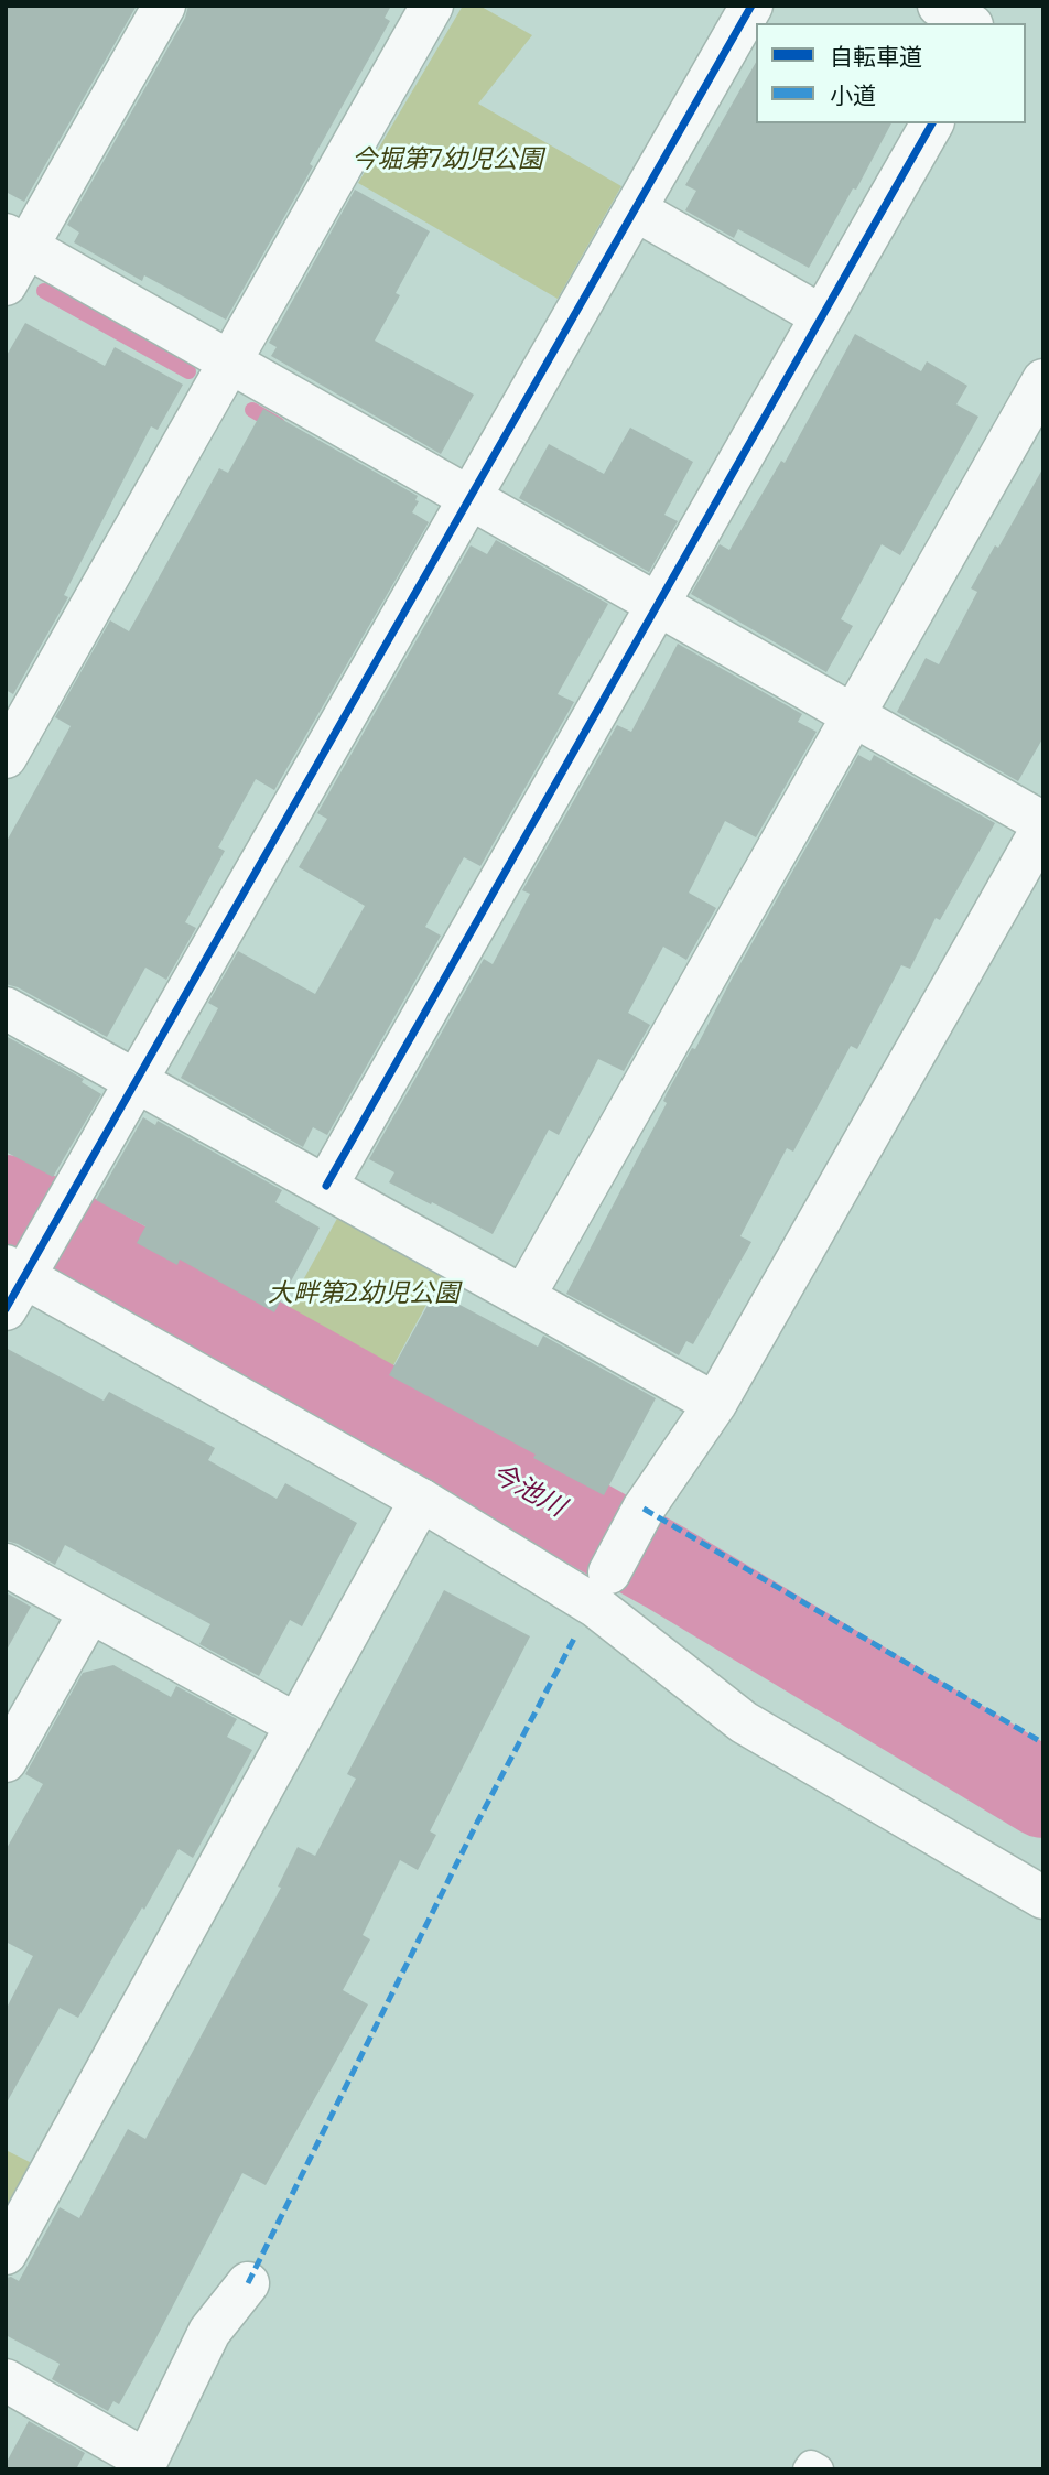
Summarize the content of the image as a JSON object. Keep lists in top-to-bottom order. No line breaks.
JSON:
{"water":["今池川"],"parks":["今堀第7幼児公園","大畔第2幼児公園"],"legend":["自転車道","小道"]}
